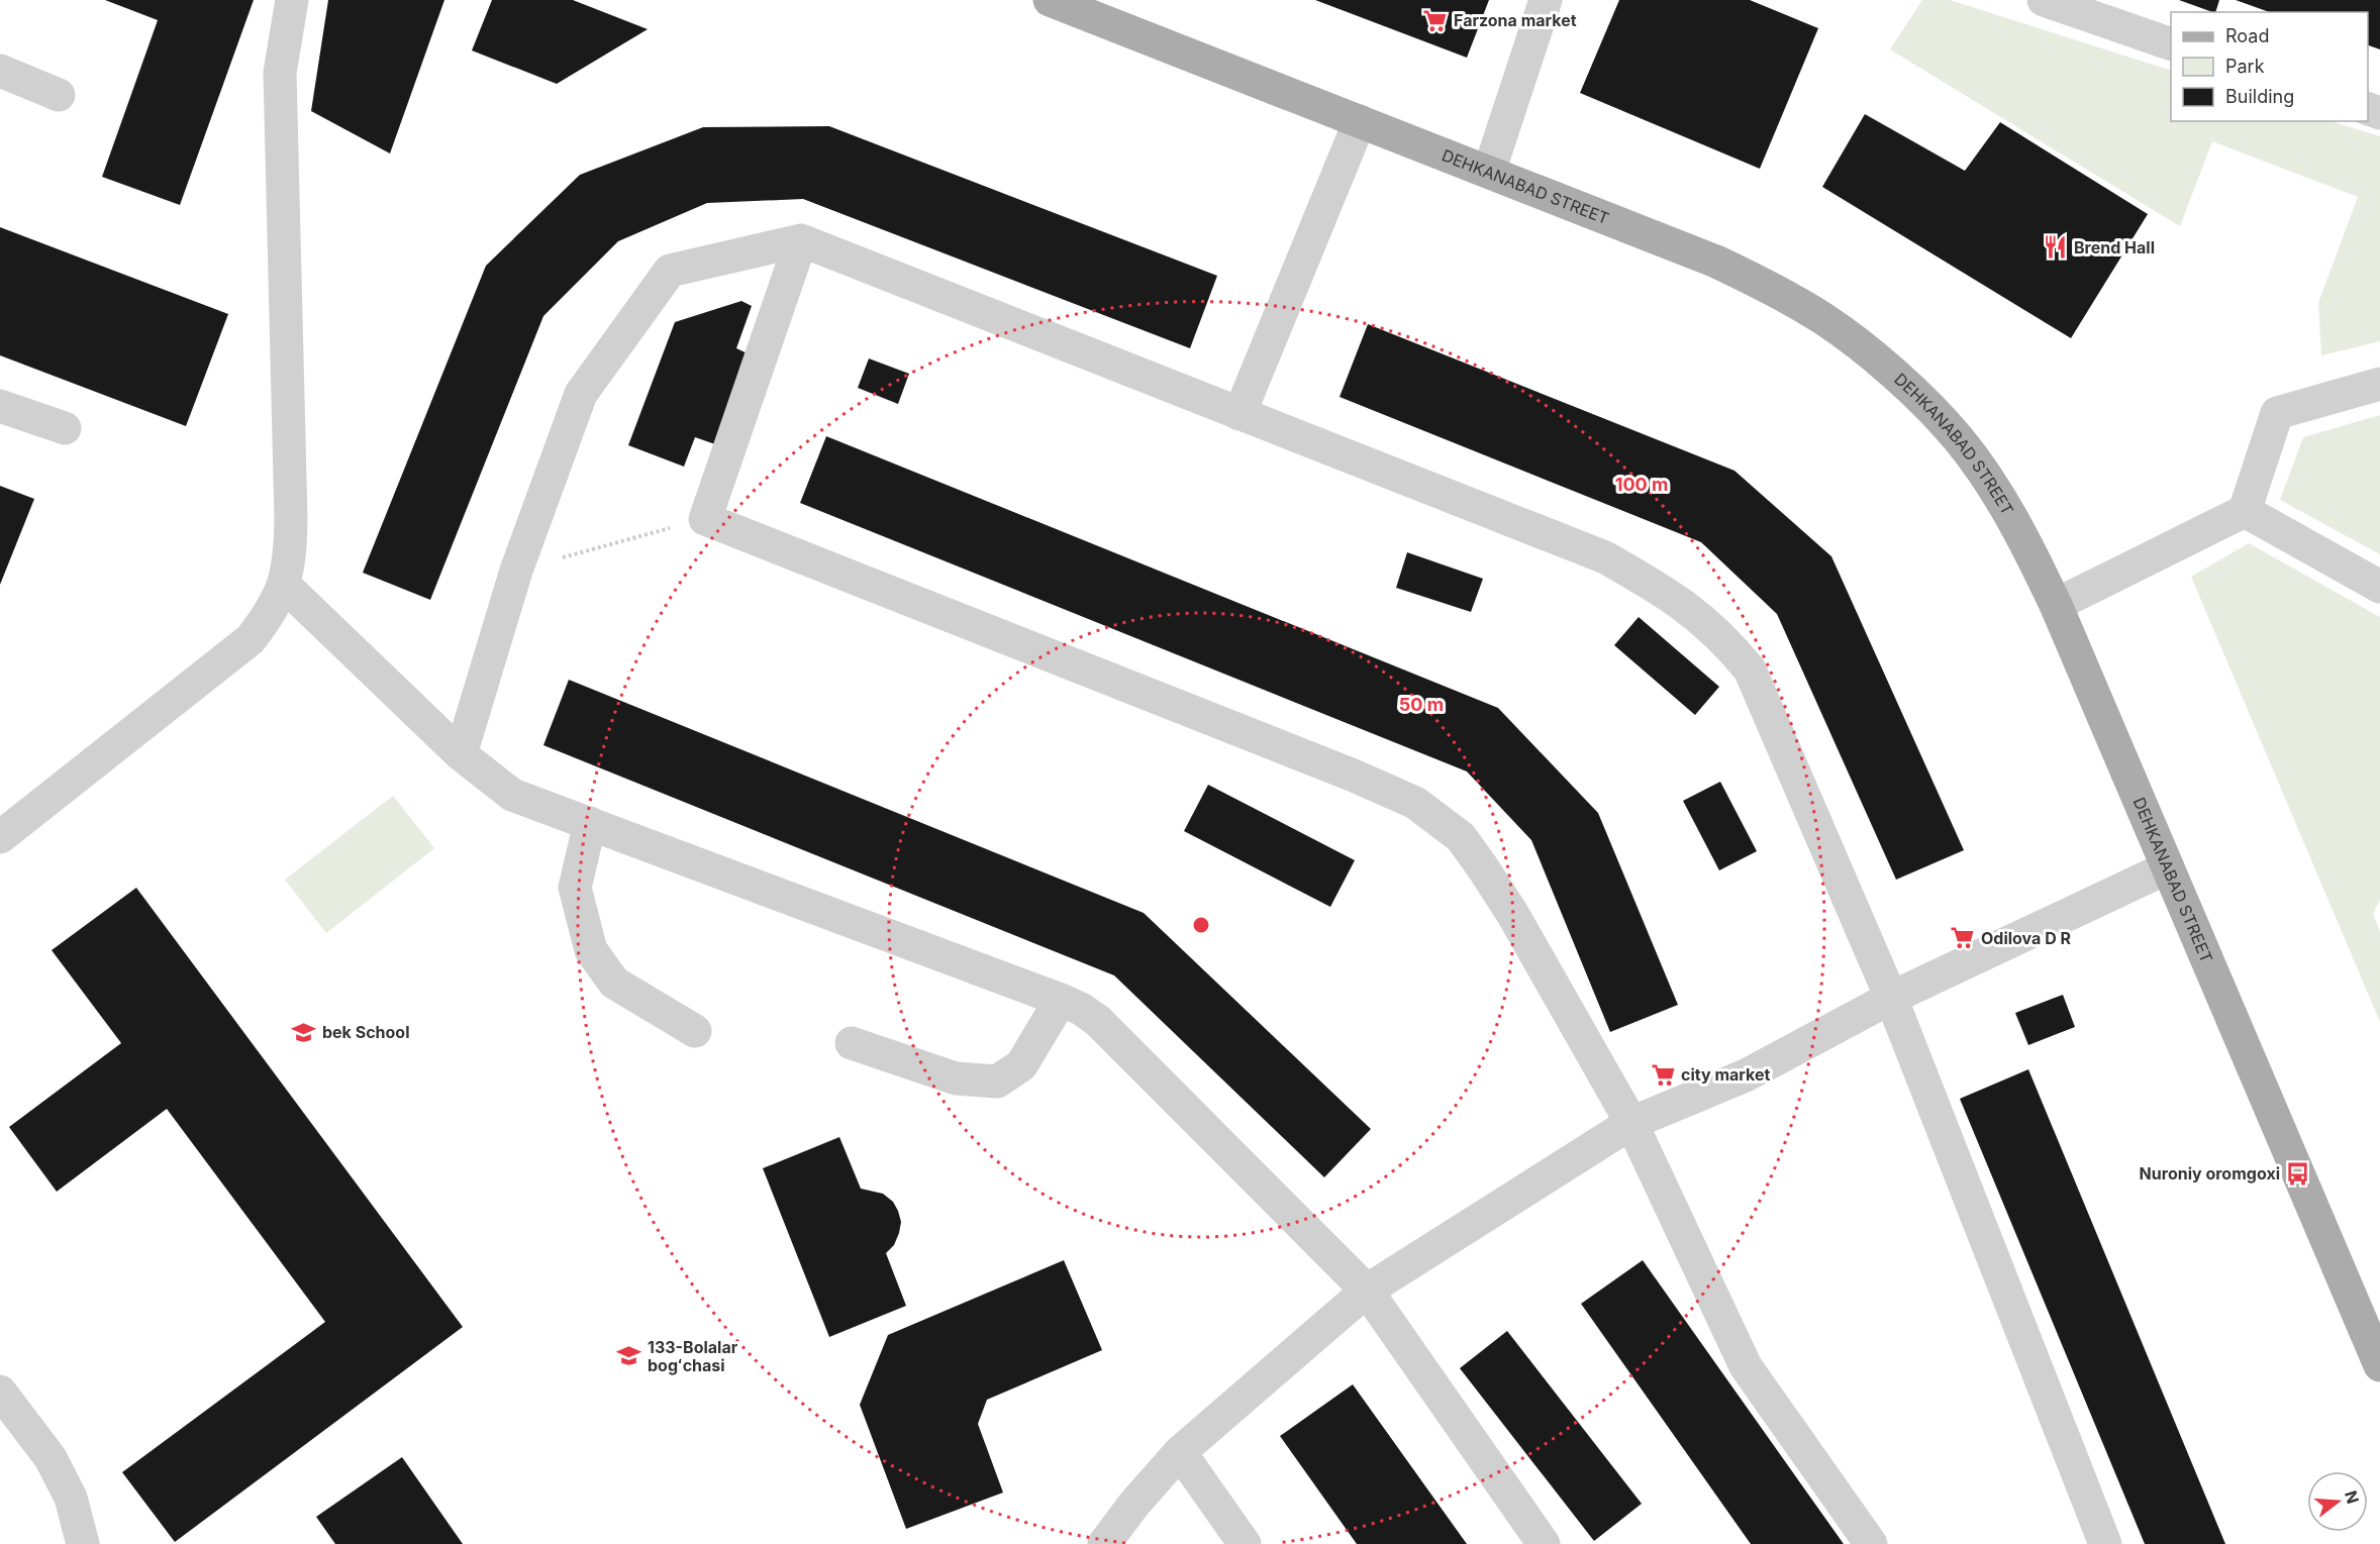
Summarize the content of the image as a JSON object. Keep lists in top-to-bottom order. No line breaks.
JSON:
{"streets":{"main road":["DEHKАNABAD STREET"]},"places":{"supermarket":["Farzona market","Odilova D R","city market"],"restaurant":["Brend Hall"],"school or university":["bek School","133-Bolalar bogʻchasi"],"bus stop":["Nuroniy oromgoxi"]},"legend":["Road","Park","Building"],"north":"right","rings":["100 m","50 m"]}
